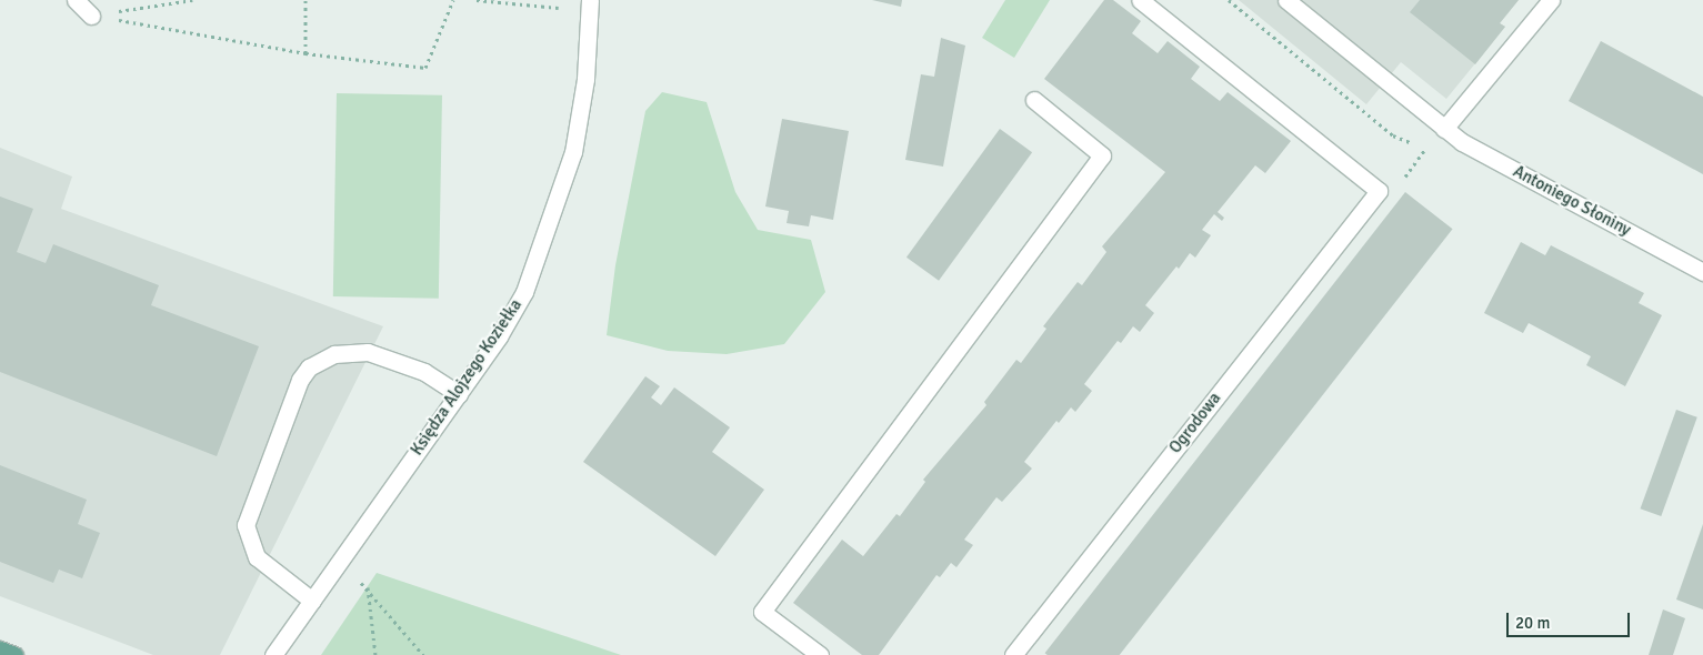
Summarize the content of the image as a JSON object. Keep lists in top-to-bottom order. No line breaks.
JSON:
{"streets":{"street":["Antoniego Słoniny","Księdza Alojzego Koziełka","Ogrodowa"]},"scale_bar":"20 m"}
